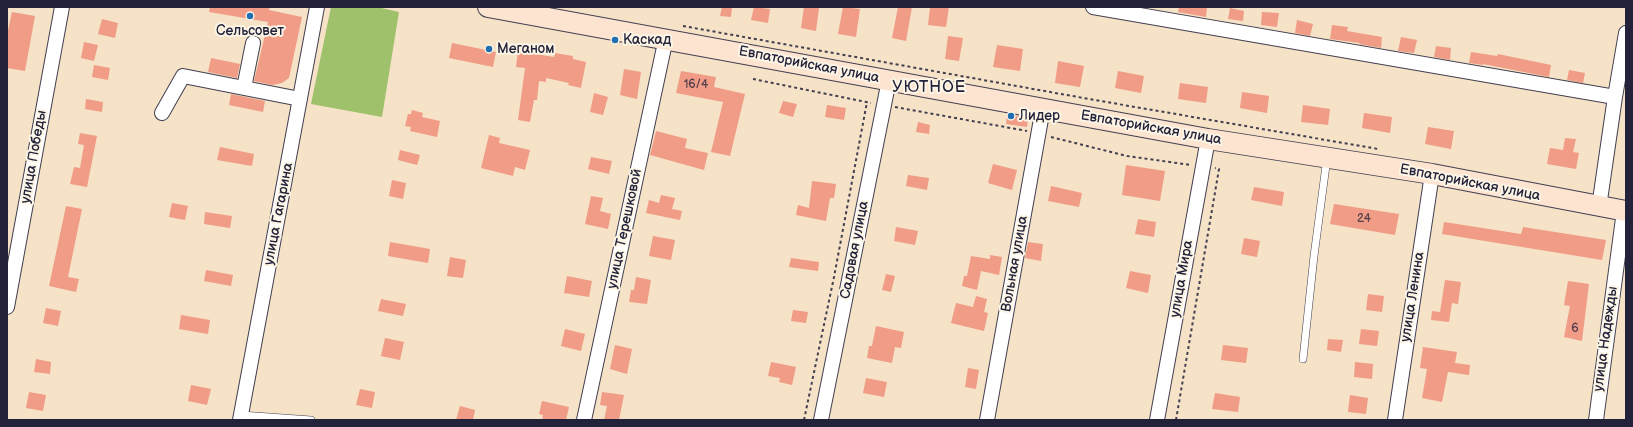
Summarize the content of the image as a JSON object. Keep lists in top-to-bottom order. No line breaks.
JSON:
{"streets":{"main road":["Евпаторийская улица"],"street":["улица Победы","улица Гагарина","улица Терешковой","Садовая улица","Вольная улица","улица Мира","улица Ленина","улица Надежды"]},"crossings":[["Евпаторийская улица","улица Терешковой"],["Евпаторийская улица","Садовая улица"],["Евпаторийская улица","Вольная улица"],["Евпаторийская улица","улица Мира"],["Евпаторийская улица","улица Ленина"],["Евпаторийская улица","улица Надежды"]],"districts":["УЮТНОЕ"],"places":["Сельсовет","Каскад","Меганом","Лидер"],"house_numbers":["16/4","24","6"]}
